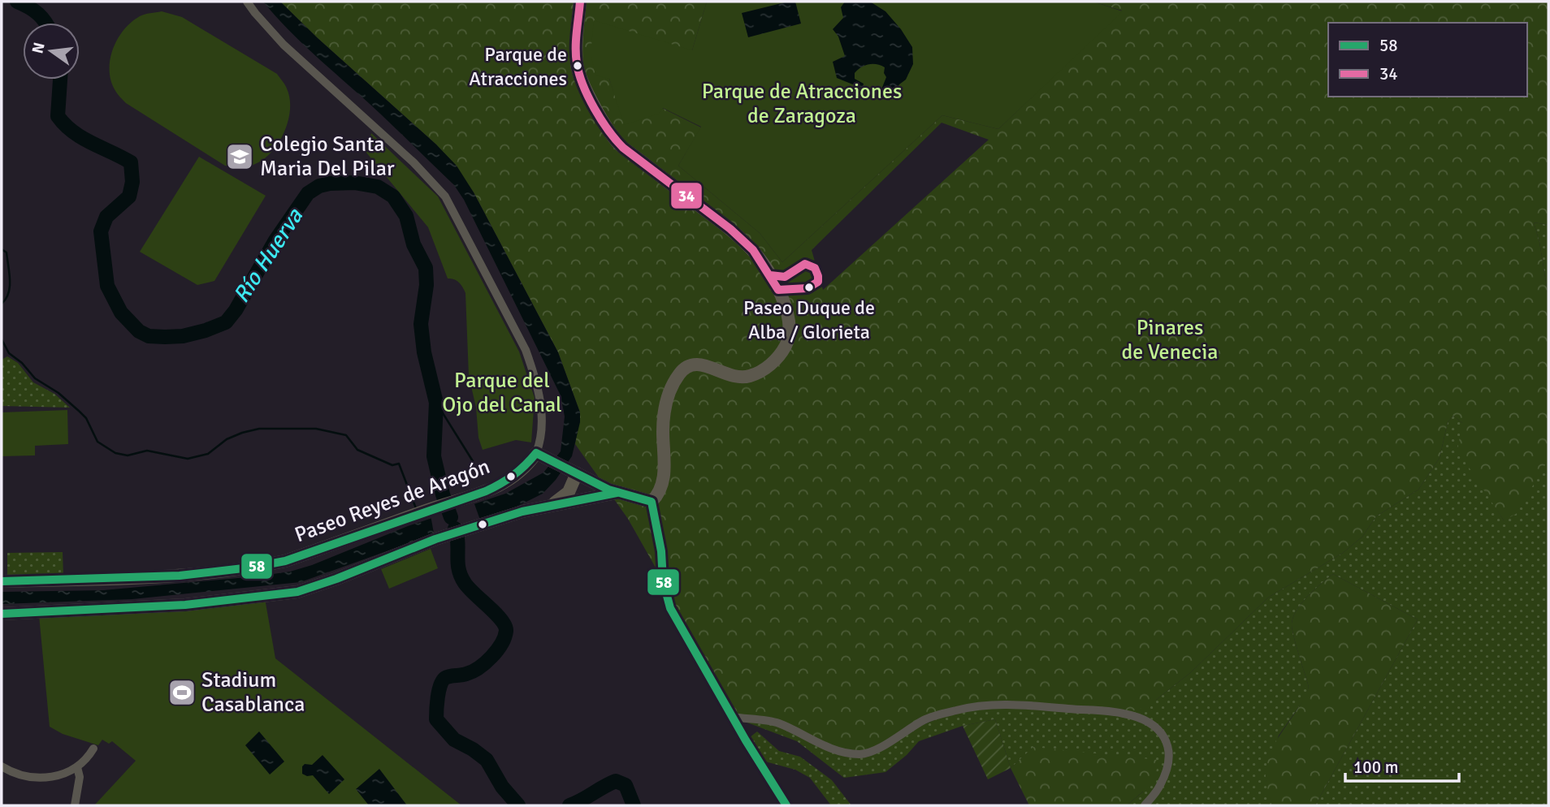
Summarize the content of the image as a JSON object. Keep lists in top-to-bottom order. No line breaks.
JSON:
{"streets":{"street":["Paseo Reyes de Aragón"]},"water":["Río Huerva"],"parks":["Parque de Atracciones de Zaragoza","Pinares de Venecia","Parque del Ojo del Canal"],"places":{"other":["Parque de Atracciones","Paseo Duque de Alba / Glorieta"],"school or university":["Colegio Santa Maria Del Pilar"],"sports":["Stadium Casablanca"]},"lines":["transit line 34","transit line 58"],"legend":["58","34"],"scale_bar":"100 m","north":"left"}
